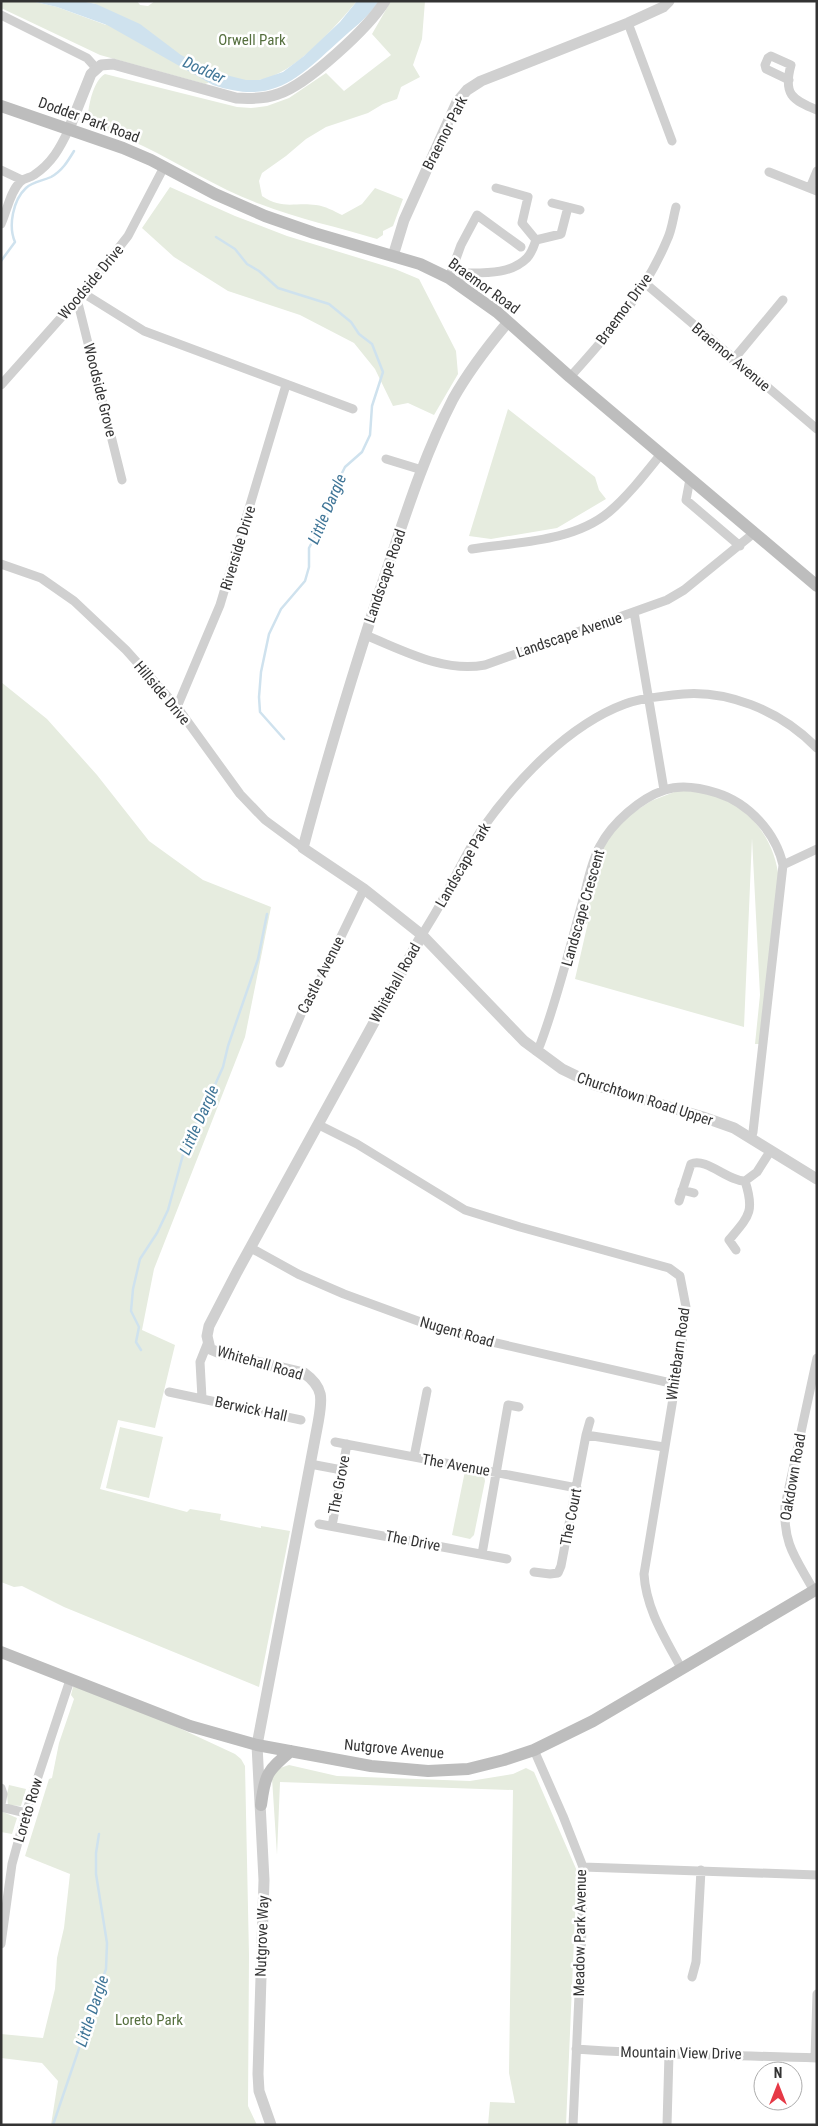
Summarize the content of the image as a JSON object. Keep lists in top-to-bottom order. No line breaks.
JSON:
{"streets":{"main road":["Dodder Park Road","Braemor Road","Nutgrove Avenue"],"street":["Braemor Park","Woodside Drive","Braemor Drive","Braemor Avenue","Woodside Grove","Riverside Drive","Landscape Road","Landscape Avenue","Hillside Drive","Landscape Park","Landscape Crescent","Castle Avenue","Whitehall Road","Churchtown Road Upper","Nugent Road","Whitebarn Road","Berwick Hall","The Avenue","Oakdown Road","The Grove","The Court","The Drive","Loreto Row","Meadow Park Avenue","Nutgrove Way","Mountain View Drive"]},"crossings":[["Dodder Park Road","Woodside Drive"],["Dodder Park Road","Braemor Road"],["Braemor Park","Braemor Road"],["Woodside Drive","Braemor Road"],["Woodside Drive","Woodside Grove"],["Braemor Road","Braemor Drive"],["Braemor Road","Landscape Road"],["Braemor Road","Landscape Avenue"],["Braemor Drive","Braemor Avenue"],["Riverside Drive","Hillside Drive"],["Landscape Road","Landscape Avenue"],["Landscape Road","Hillside Drive"],["Landscape Road","Churchtown Road Upper"],["Hillside Drive","Churchtown Road Upper"],["Landscape Park","Whitehall Road"],["Landscape Park","Churchtown Road Upper"],["Landscape Crescent","Churchtown Road Upper"],["Castle Avenue","Churchtown Road Upper"],["Whitehall Road","Churchtown Road Upper"],["Whitehall Road","Nugent Road"],["Whitehall Road","Whitebarn Road"],["Whitehall Road","Berwick Hall"],["Whitehall Road","Nutgrove Avenue"],["Whitehall Road","Nutgrove Way"],["Nugent Road","Whitebarn Road"],["Whitebarn Road","Nutgrove Avenue"],["The Avenue","The Grove"],["The Avenue","The Court"],["Oakdown Road","Nutgrove Avenue"],["The Grove","The Drive"],["Nutgrove Avenue","Loreto Row"],["Nutgrove Avenue","Meadow Park Avenue"],["Nutgrove Avenue","Nutgrove Way"],["Meadow Park Avenue","Mountain View Drive"]],"water":["Dodder","Little Dargle"],"parks":["Orwell Park","Loreto Park"],"north":"top"}
